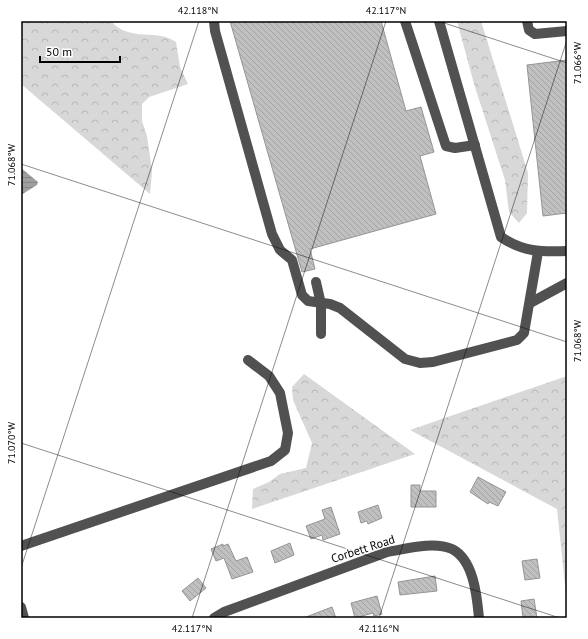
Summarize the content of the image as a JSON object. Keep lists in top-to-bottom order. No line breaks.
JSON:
{"streets":{"street":["Corbett Road"]},"scale_bar":"50 m","coordinates":["42.118°N","42.117°N","71.066°W","71.068°W","71.070°W","42.116°N"]}
